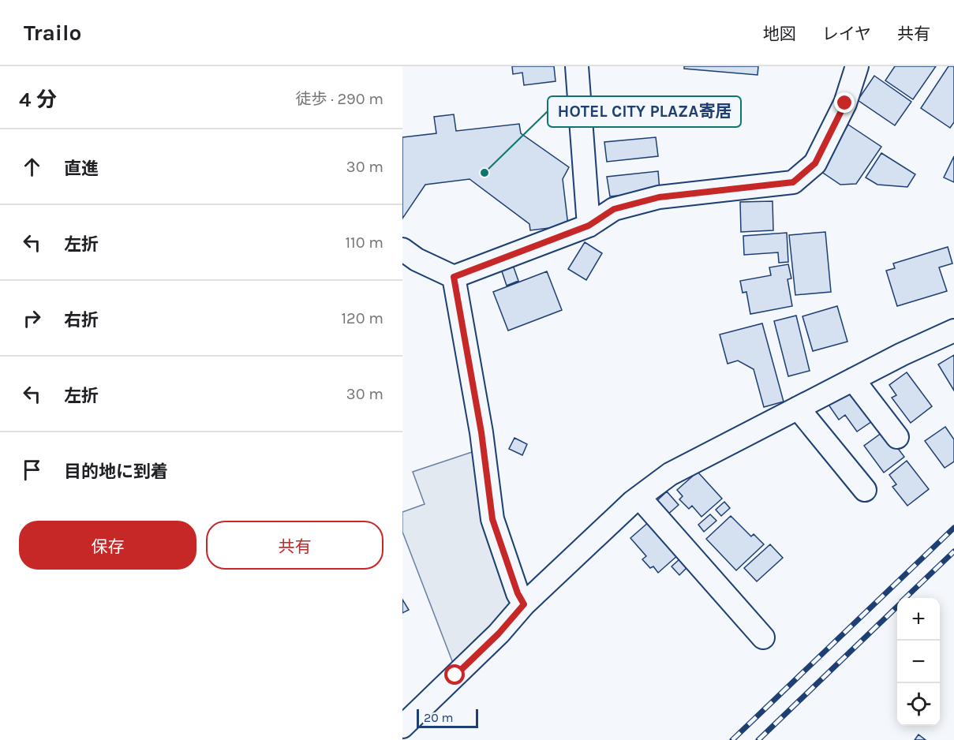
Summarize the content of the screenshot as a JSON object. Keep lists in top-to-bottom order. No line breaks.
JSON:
{"places":["HOTEL CITY PLAZA寄居"],"scale_bar":"20 m","page":{"header":"Trailo","nav":["地図","レイヤ","共有"],"heading":["4 分","徒歩 · 290 m"],"list":[["直進","30 m"],["左折","110 m"],["右折","120 m"],["左折","30 m"],"目的地に到着"],"buttons":["保存","共有"],"map_buttons":["+","−"],"scale":"20 m"}}
